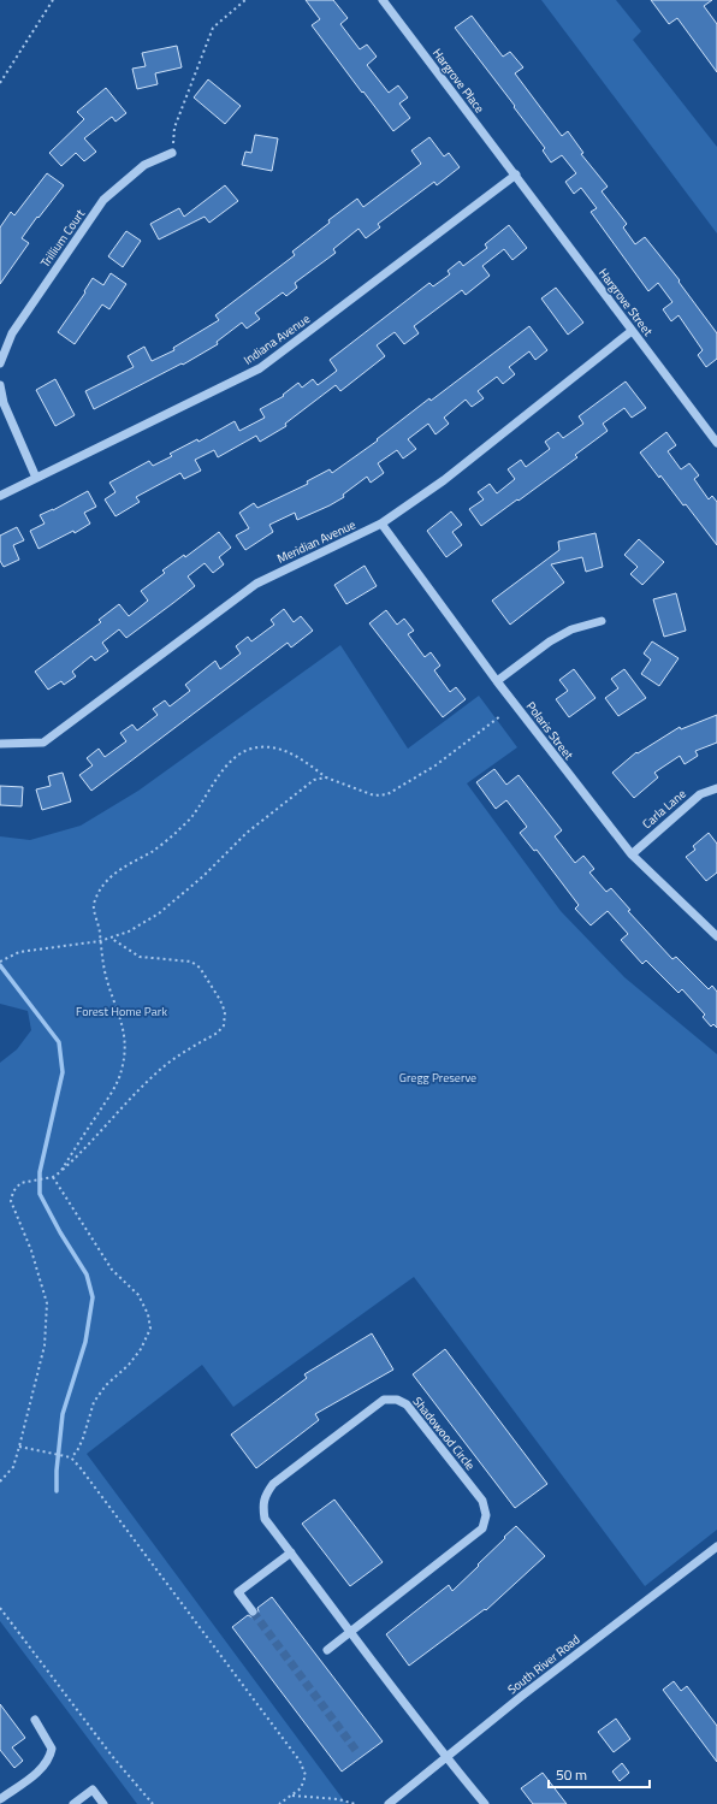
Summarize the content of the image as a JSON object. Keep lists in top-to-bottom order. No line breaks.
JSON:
{"streets":{"street":["Hargrove Place","Trillium Court","Hargrove Street","Indiana Avenue","Meridian Avenue","Polaris Street","Carla Lane","Shadowood Circle","South River Road"]},"crossings":[["Hargrove Place","Hargrove Street"],["Hargrove Place","Indiana Avenue"],["Hargrove Street","Indiana Avenue"],["Hargrove Street","Meridian Avenue"],["Meridian Avenue","Polaris Street"],["Polaris Street","Carla Lane"],["Shadowood Circle","South River Road"]],"parks":["Forest Home Park","Gregg Preserve"],"scale_bar":"50 m"}
